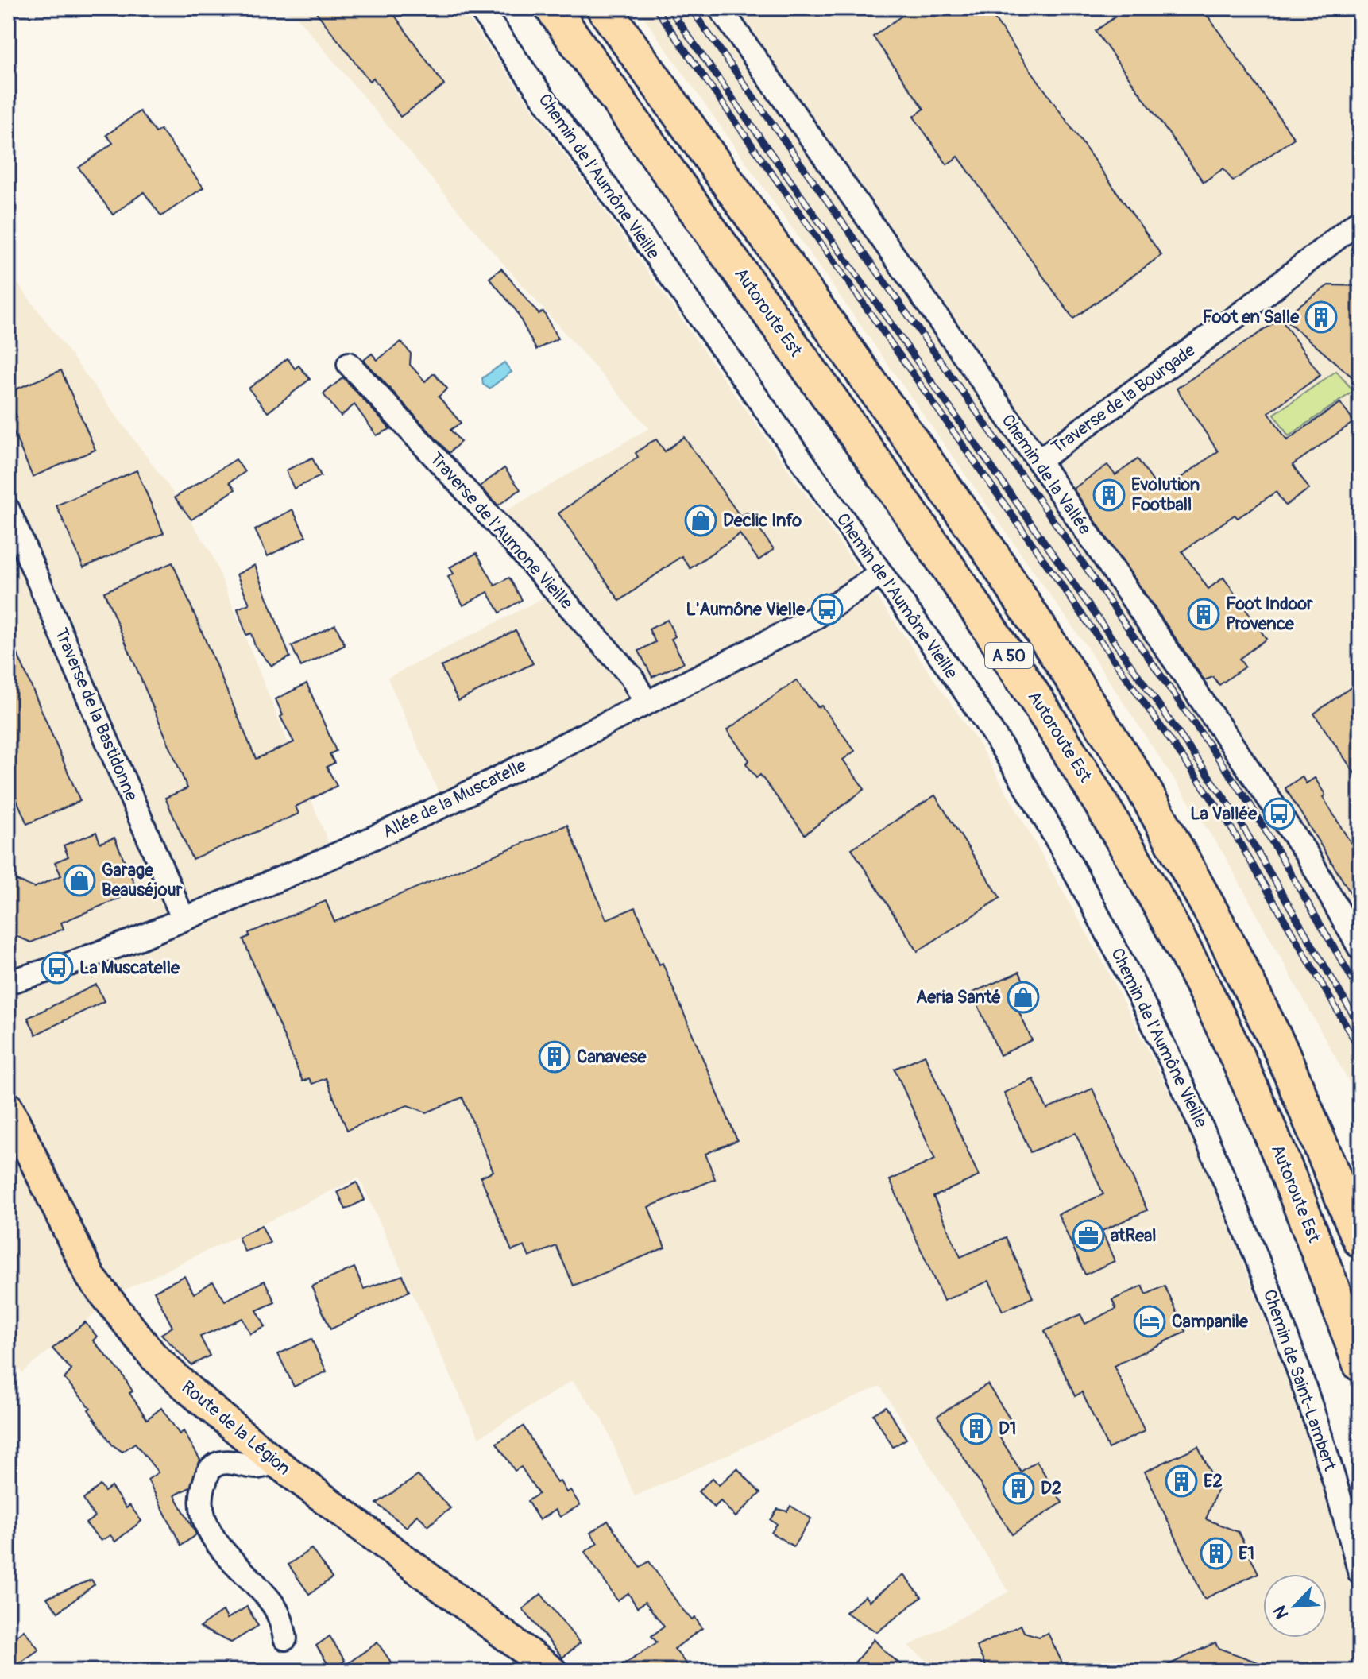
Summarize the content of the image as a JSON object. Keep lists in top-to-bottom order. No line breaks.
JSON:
{"streets":{"highway":["Autoroute Est","A 50"],"main road":["Route de la Légion"],"street":["Chemin de l'Aumône Vieille","Traverse de la Bourgade","Chemin de la Vallée","Traverse de l'Aumone Vieille","Traverse de la Bastidonne","Allée de la Muscatelle","Chemin de Saint-Lambert"]},"crossings":[["Chemin de l'Aumône Vieille","Allée de la Muscatelle"],["Chemin de l'Aumône Vieille","Chemin de Saint-Lambert"],["Traverse de la Bourgade","Chemin de la Vallée"],["Traverse de l'Aumone Vieille","Allée de la Muscatelle"],["Traverse de la Bastidonne","Allée de la Muscatelle"]],"places":{"building":["Foot en Salle","Evolution Football","Foot Indoor Provence","Canavese","D1","E2","D2","E1"],"shop":["Declic Info","Garage Beauséjour","Aeria Santé"],"bus stop":["L'Aumône Vielle","La Vallée","La Muscatelle"],"office":["atReal"],"hotel":["Campanile"]},"north":"bottom left"}
